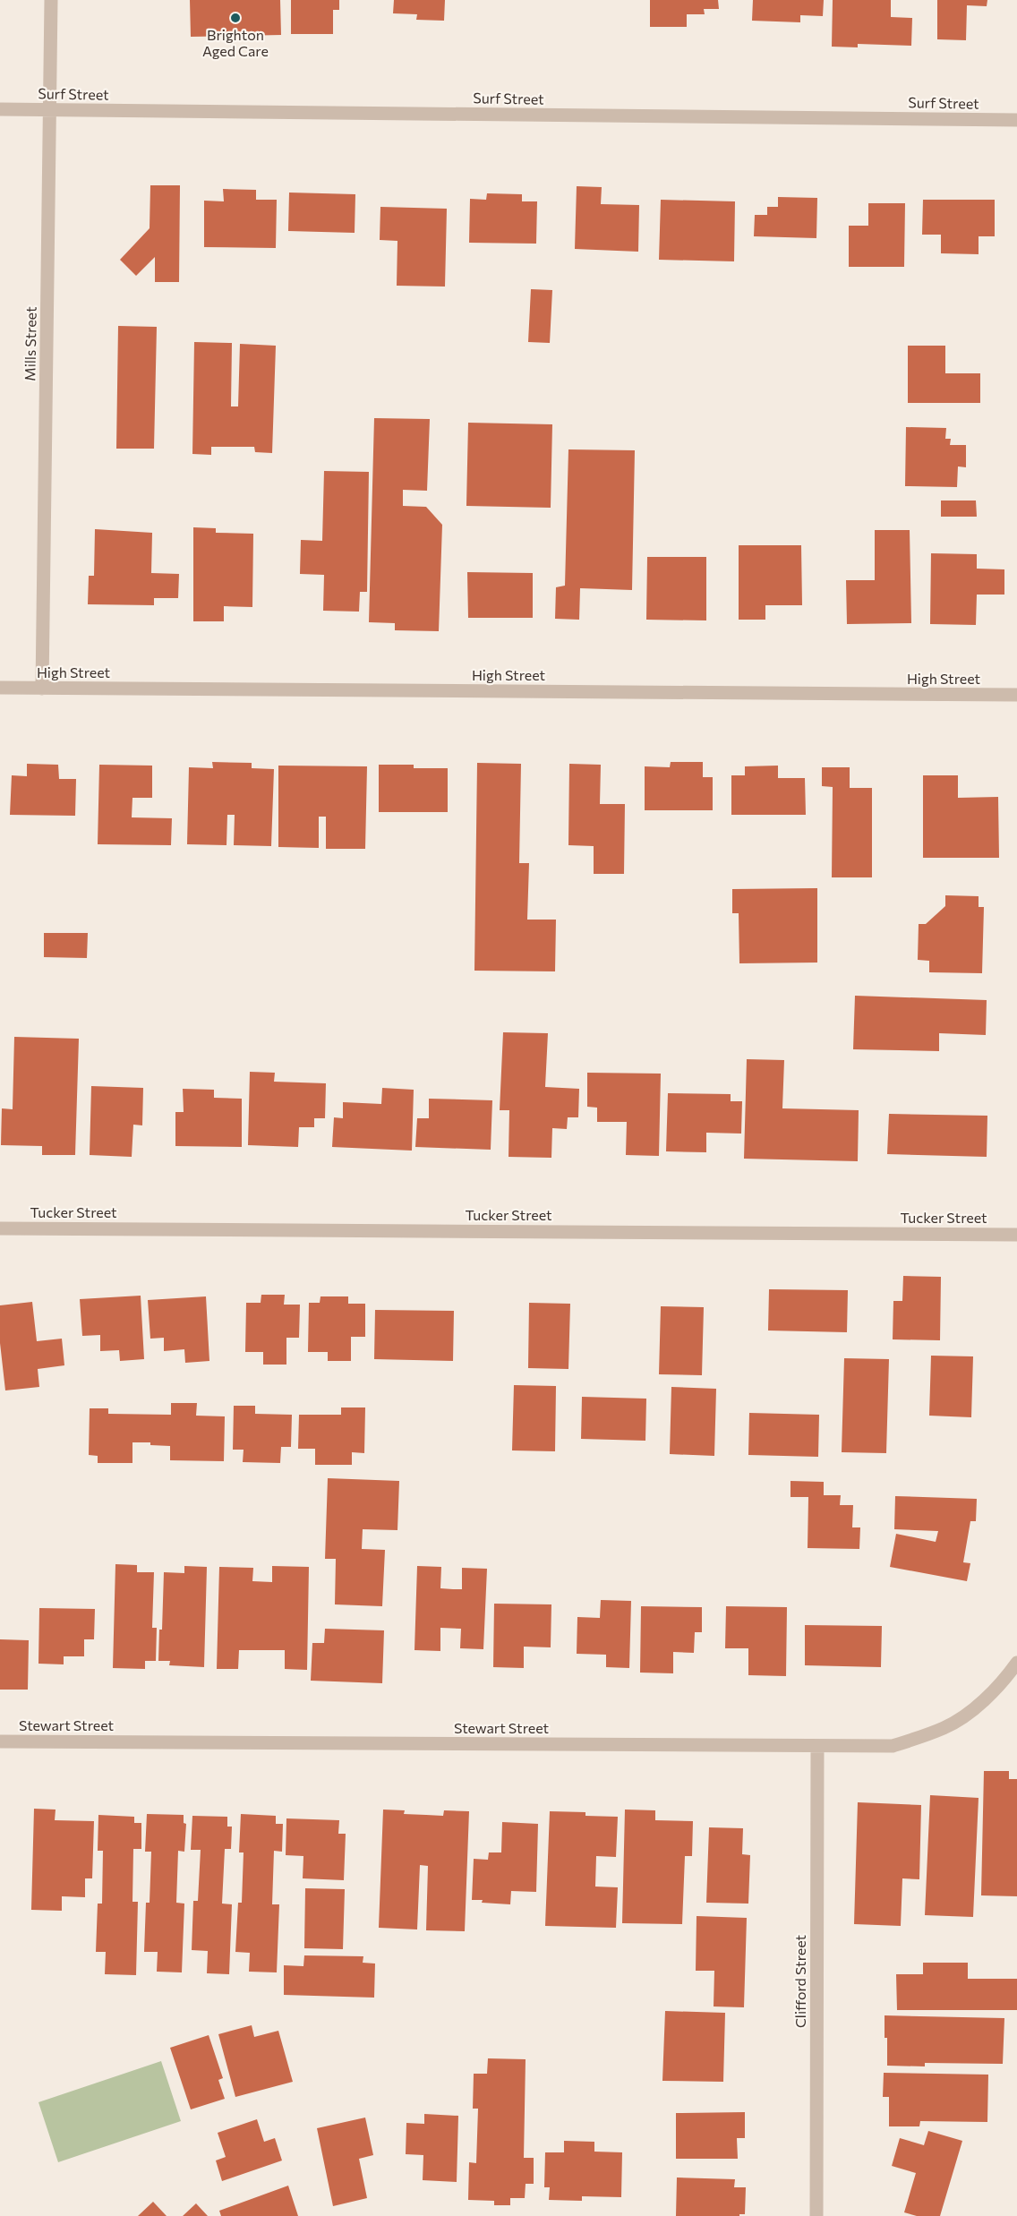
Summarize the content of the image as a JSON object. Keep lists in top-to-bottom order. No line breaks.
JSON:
{"streets":{"street":["Surf Street","Mills Street","High Street","Tucker Street","Stewart Street","Clifford Street"]},"crossings":[["Surf Street","Mills Street"],["Mills Street","High Street"],["Stewart Street","Clifford Street"]],"places":["Brighton Aged Care"]}
